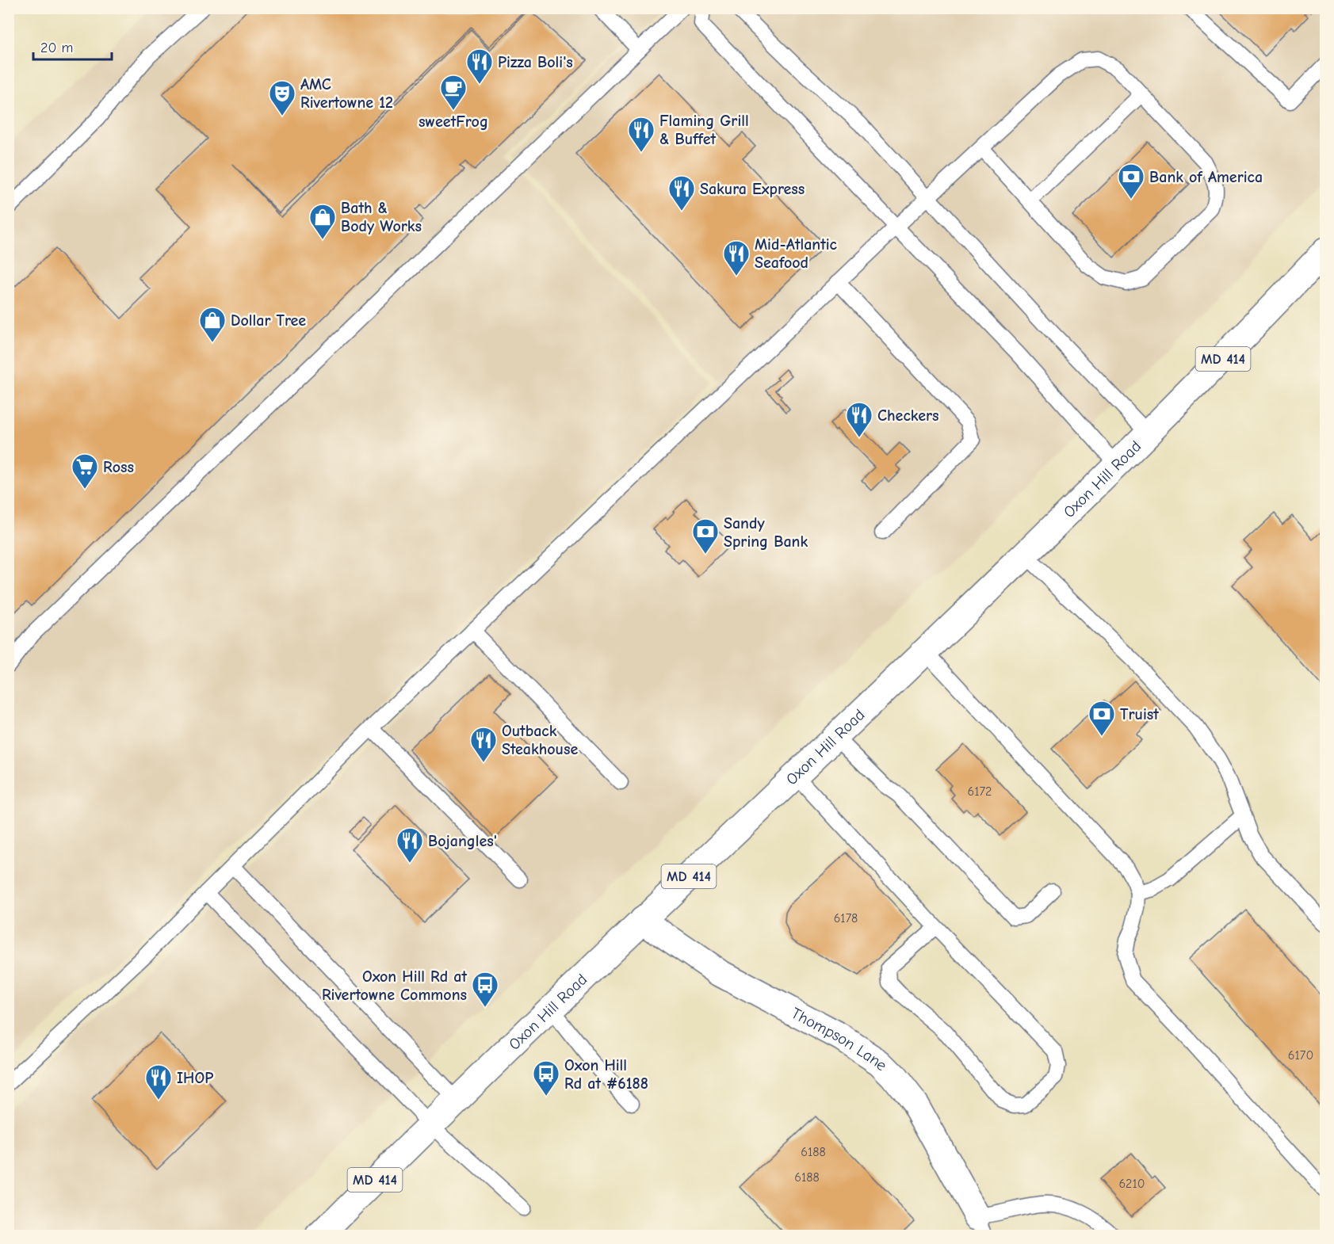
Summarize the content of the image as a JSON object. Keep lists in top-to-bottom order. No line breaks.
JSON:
{"streets":{"main road":["MD 414","Oxon Hill Road","Thompson Lane"]},"crossings":[["Oxon Hill Road","Thompson Lane"]],"places":{"restaurant":["Pizza Boli's","Flaming Grill & Buffet","Sakura Express","Mid-Atlantic Seafood","Checkers","Outback Steakhouse","Bojangles'","IHOP"],"cafe":["sweetFrog"],"theatre":["AMC Rivertowne 12"],"bank":["Bank of America","Sandy Spring Bank","Truist"],"shop":["Bath & Body Works","Dollar Tree"],"supermarket":["Ross"],"bus stop":["Oxon Hill Rd at Rivertowne Commons","Oxon Hill Rd at #6188"]},"house_numbers":["6172","6178","6170","6188","6188","6210"],"scale_bar":"20 m"}
